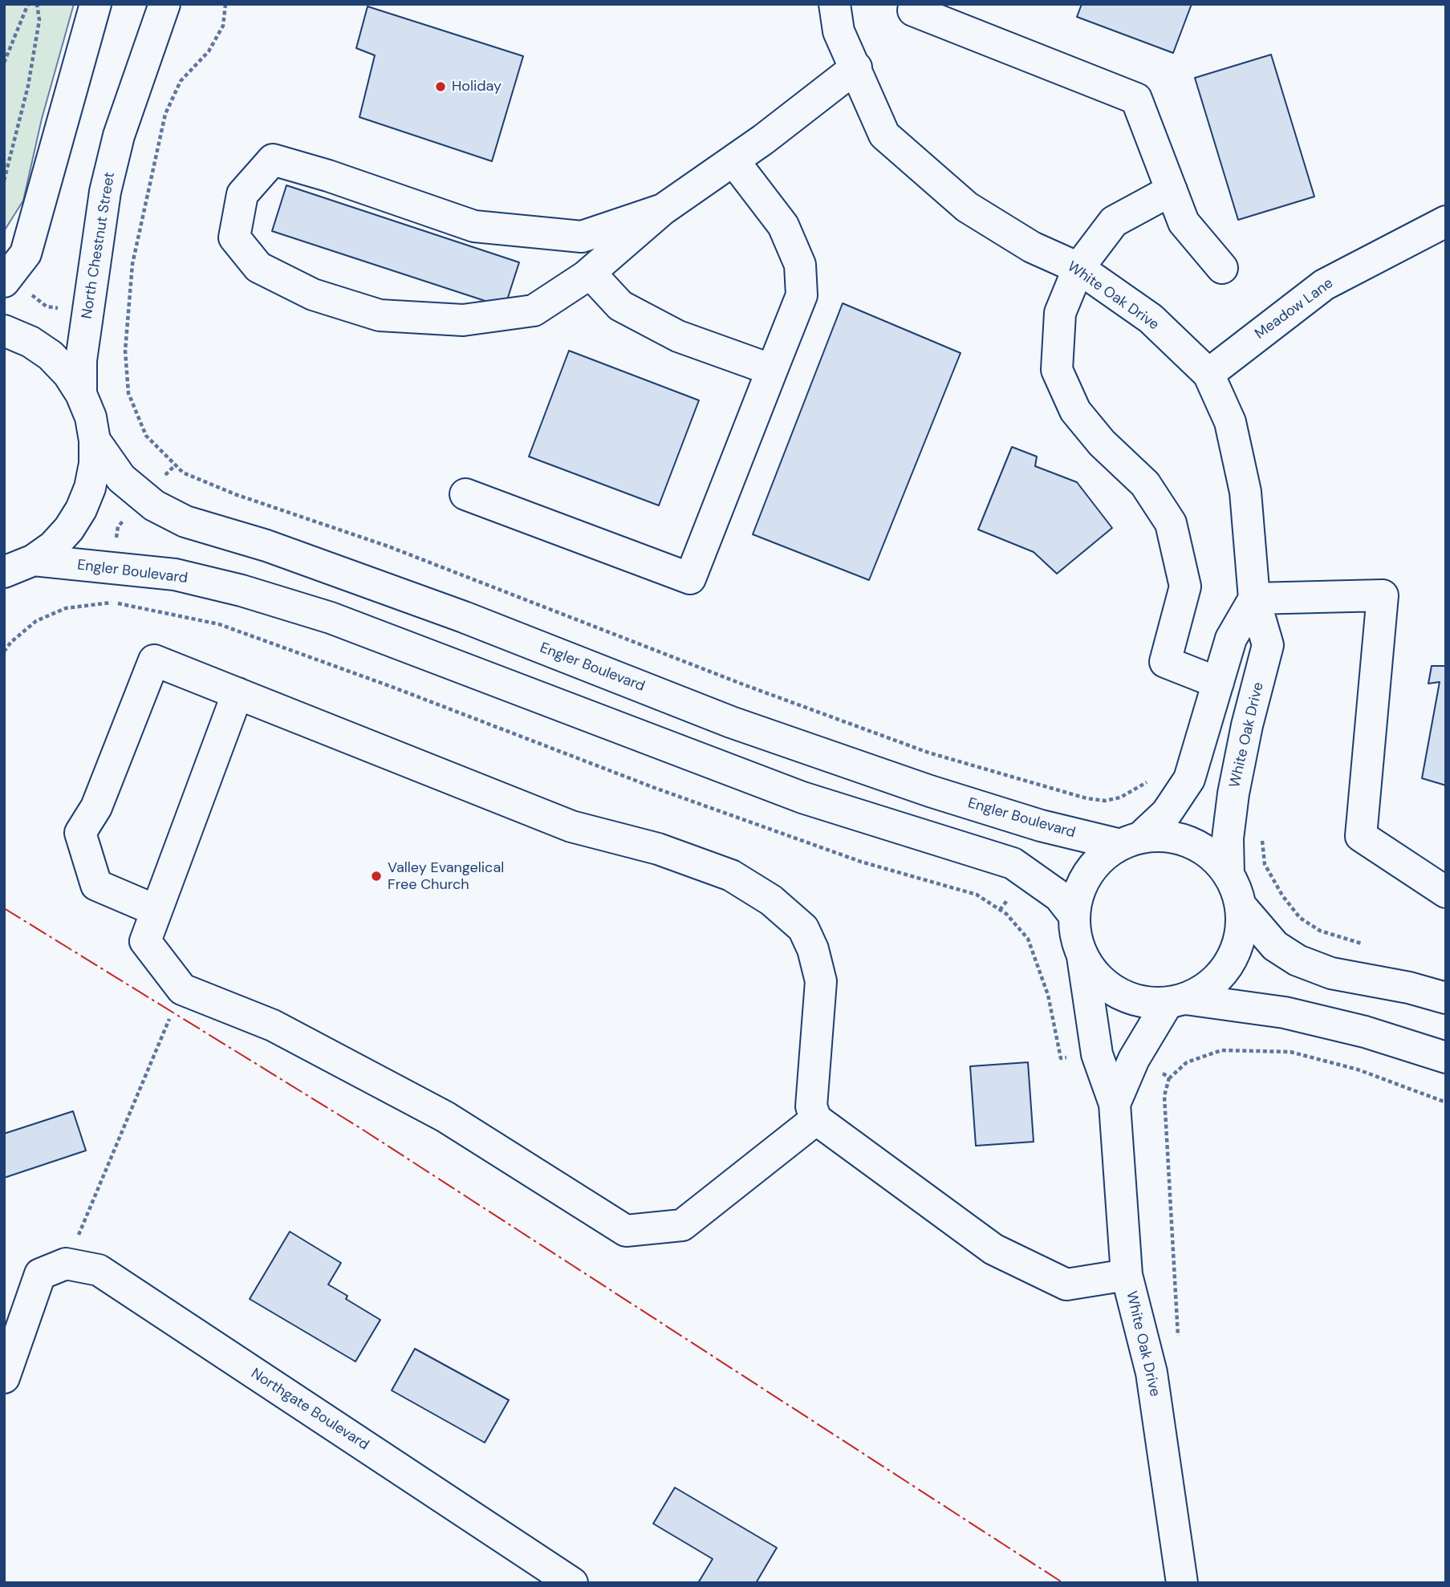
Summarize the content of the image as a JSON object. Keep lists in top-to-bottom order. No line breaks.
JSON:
{"streets":{"main road":["North Chestnut Street","White Oak Drive","Meadow Lane","Engler Boulevard","Northgate Boulevard"]},"crossings":[["White Oak Drive","Meadow Lane"],["White Oak Drive","Engler Boulevard"]],"places":["Holiday","Valley Evangelical Free Church"]}
